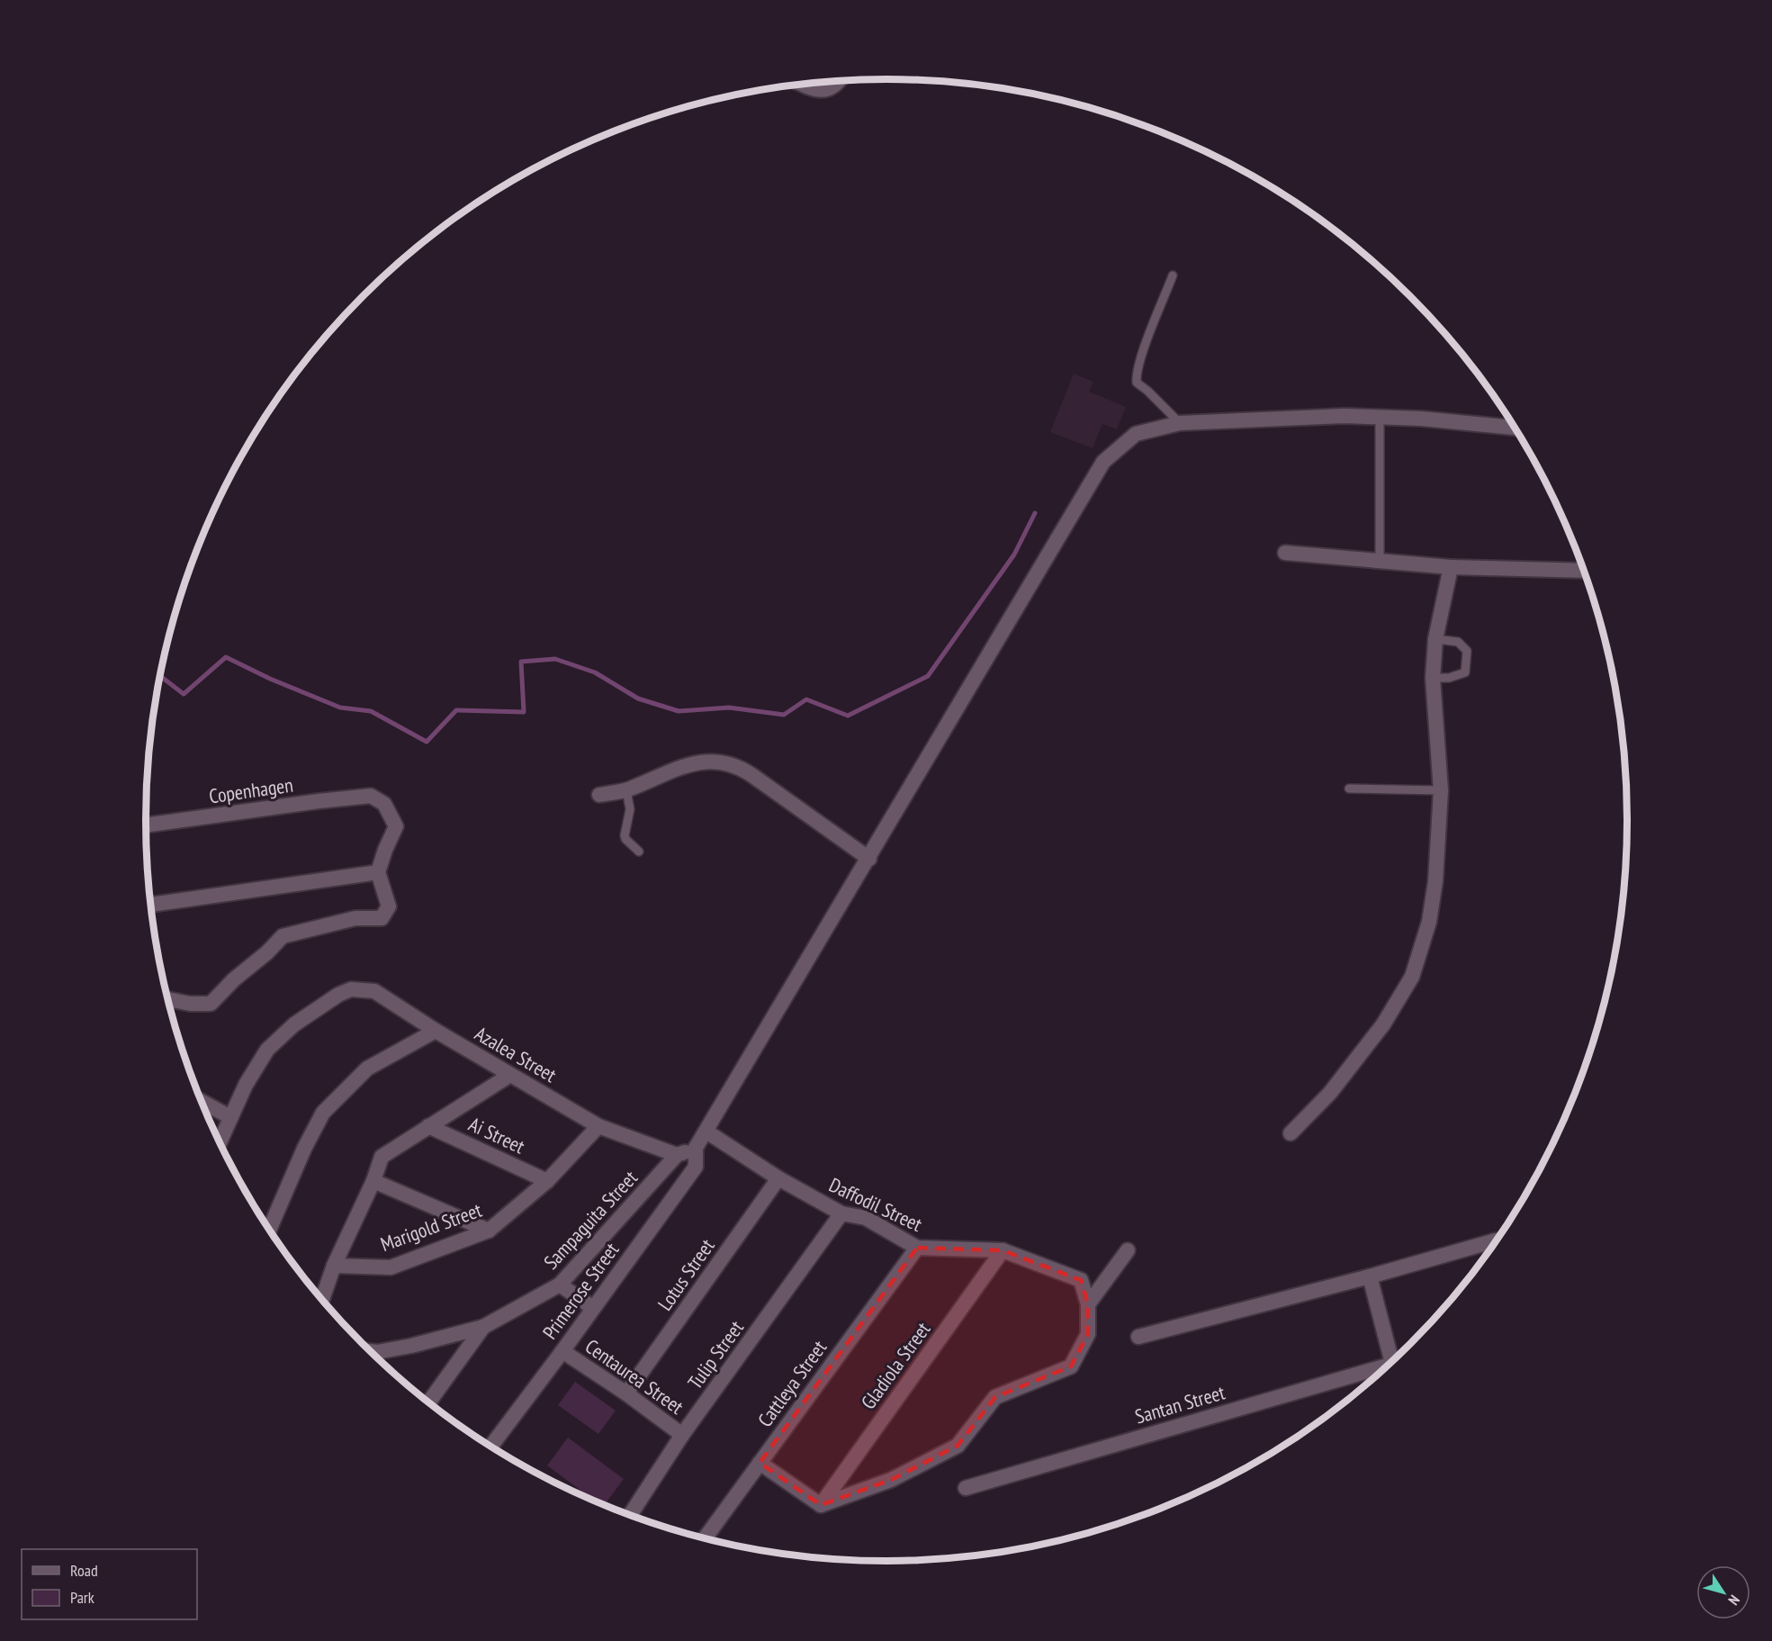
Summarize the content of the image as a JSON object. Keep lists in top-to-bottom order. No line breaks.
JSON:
{"streets":{"street":["Copenhagen","Azalea Street","Ai Street","Daffodil Street","Sampaguita Street","Marigold Street","Lotus Street","Primerose Street","Tulip Street","Gladiola Street","Centaurea Street","Cattleya Street","Santan Street"]},"crossings":[["Azalea Street","Sampaguita Street"],["Azalea Street","Marigold Street"],["Ai Street","Marigold Street"],["Daffodil Street","Lotus Street"],["Daffodil Street","Tulip Street"],["Daffodil Street","Gladiola Street"],["Daffodil Street","Cattleya Street"],["Sampaguita Street","Primerose Street"],["Lotus Street","Centaurea Street"],["Primerose Street","Centaurea Street"],["Tulip Street","Centaurea Street"]],"legend":["Road","Park"],"north":"bottom right"}
